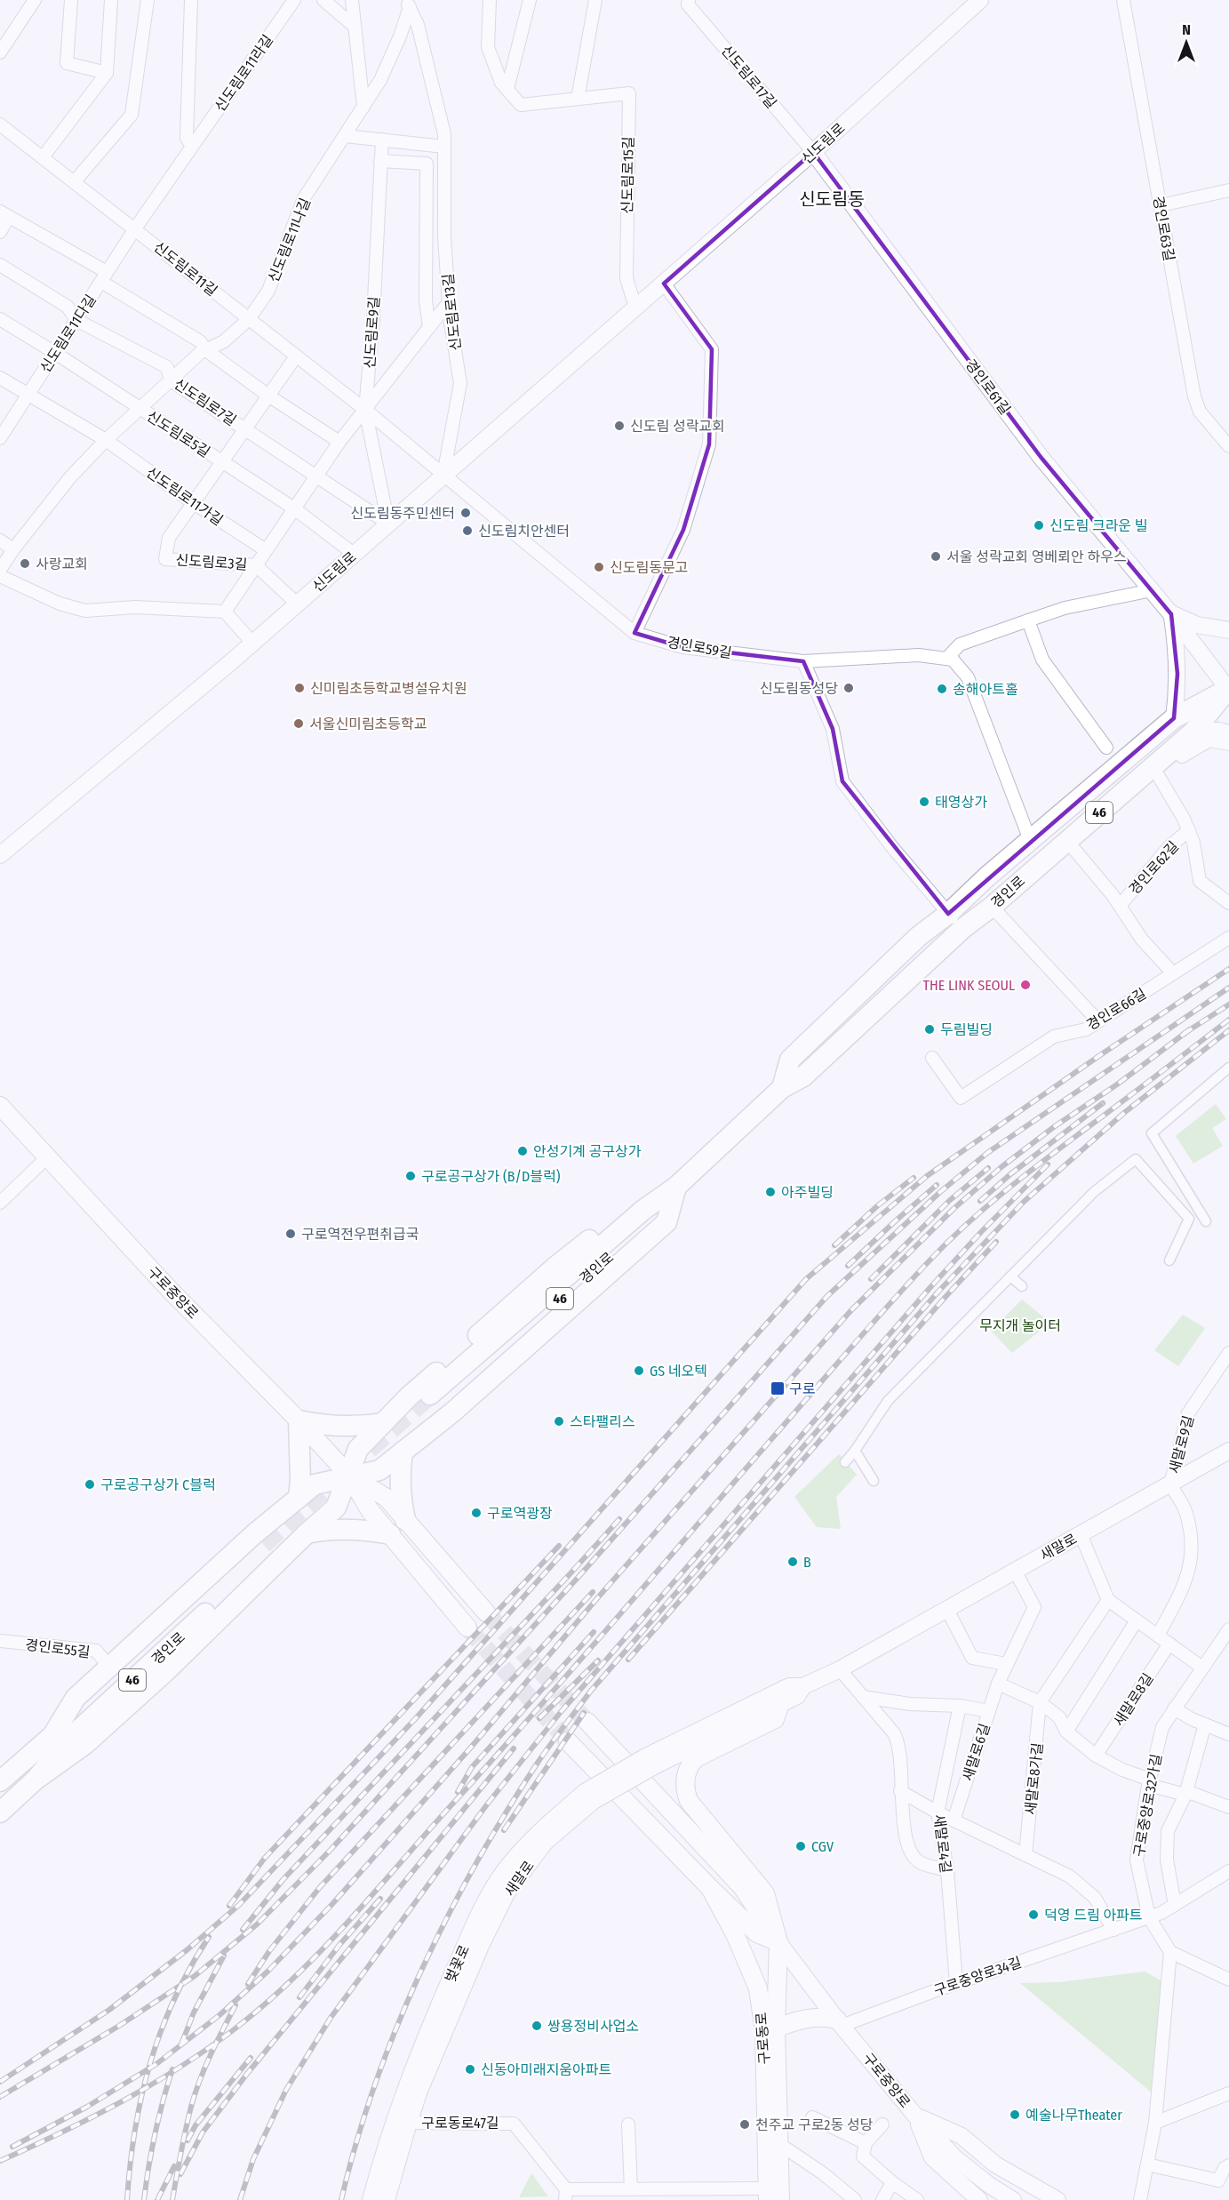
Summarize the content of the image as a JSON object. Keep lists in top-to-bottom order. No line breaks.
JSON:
{"streets":{"main road":["46","경인로","구로중앙로","구로동로"],"street":["신도림로11라길","신도림로17길","신도림로","신도림로15길","경인로63길","신도림로11나길","신도림로11길","신도림로13길","신도림로9길","신도림로11다길","경인로61길","신도림로7길","신도림로5길","신도림로11가길","신도림로3길","경인로59길","경인로62길","경인로66길","새말로9길","새말로","경인로55길","새말로8길","새말로6길","새말로8가길","구로중앙로32가길","새말로4길","벚꽃로","구로중앙로34길","구로동로47길"]},"crossings":[["신도림로11라길","신도림로11길"],["신도림로11라길","신도림로11다길"],["신도림로17길","신도림로"],["신도림로17길","경인로61길"],["신도림로","신도림로15길"],["신도림로","신도림로11길"],["신도림로","신도림로13길"],["신도림로","신도림로9길"],["신도림로","경인로61길"],["신도림로","신도림로7길"],["신도림로","신도림로5길"],["신도림로","신도림로3길"],["신도림로","경인로59길"],["신도림로11나길","신도림로11길"],["신도림로11나길","신도림로13길"],["신도림로11길","신도림로13길"],["신도림로11길","신도림로9길"],["신도림로11길","신도림로11다길"],["신도림로11길","경인로59길"],["신도림로13길","경인로59길"],["신도림로9길","신도림로7길"],["신도림로11다길","신도림로7길"],["신도림로11다길","신도림로5길"],["경인로61길","경인로"],["신도림로11가길","신도림로3길"],["경인로62길","경인로"],["경인로62길","경인로66길"],["구로중앙로","구로중앙로34길"],["구로중앙로","구로동로"],["새말로9길","새말로"],["새말로","새말로6길"],["새말로","벚꽃로"],["새말로","구로동로"],["새말로","구로동로47길"],["구로중앙로32가길","구로중앙로34길"],["새말로4길","구로중앙로34길"]],"districts":["신도림동"],"parks":["무지개 놀이터"],"places":{"other":["신도림 성락교회","신도림동주민센터","신도림 크라운 빌","신도림치안센터","서울 성락교회 영베뢰안 하우스","사랑교회","신도림동문고","신미림초등학교병설유치원","신도림동성당","송해아트홀","서울신미림초등학교","태영상가","THE LINK SEOUL","두림빌딩","안성기계 공구상가","구로공구상가 (B/D블럭)","아주빌딩","구로역전우편취급국","GS 네오텍","스타팰리스","구로공구상가 C블럭","구로역광장","B","CGV","덕영 드림 아파트","쌍용정비사업소","신동아미래지움아파트","예술나무Theater","천주교 구로2동 성당"],"transit":["구로"]},"north":"top"}
